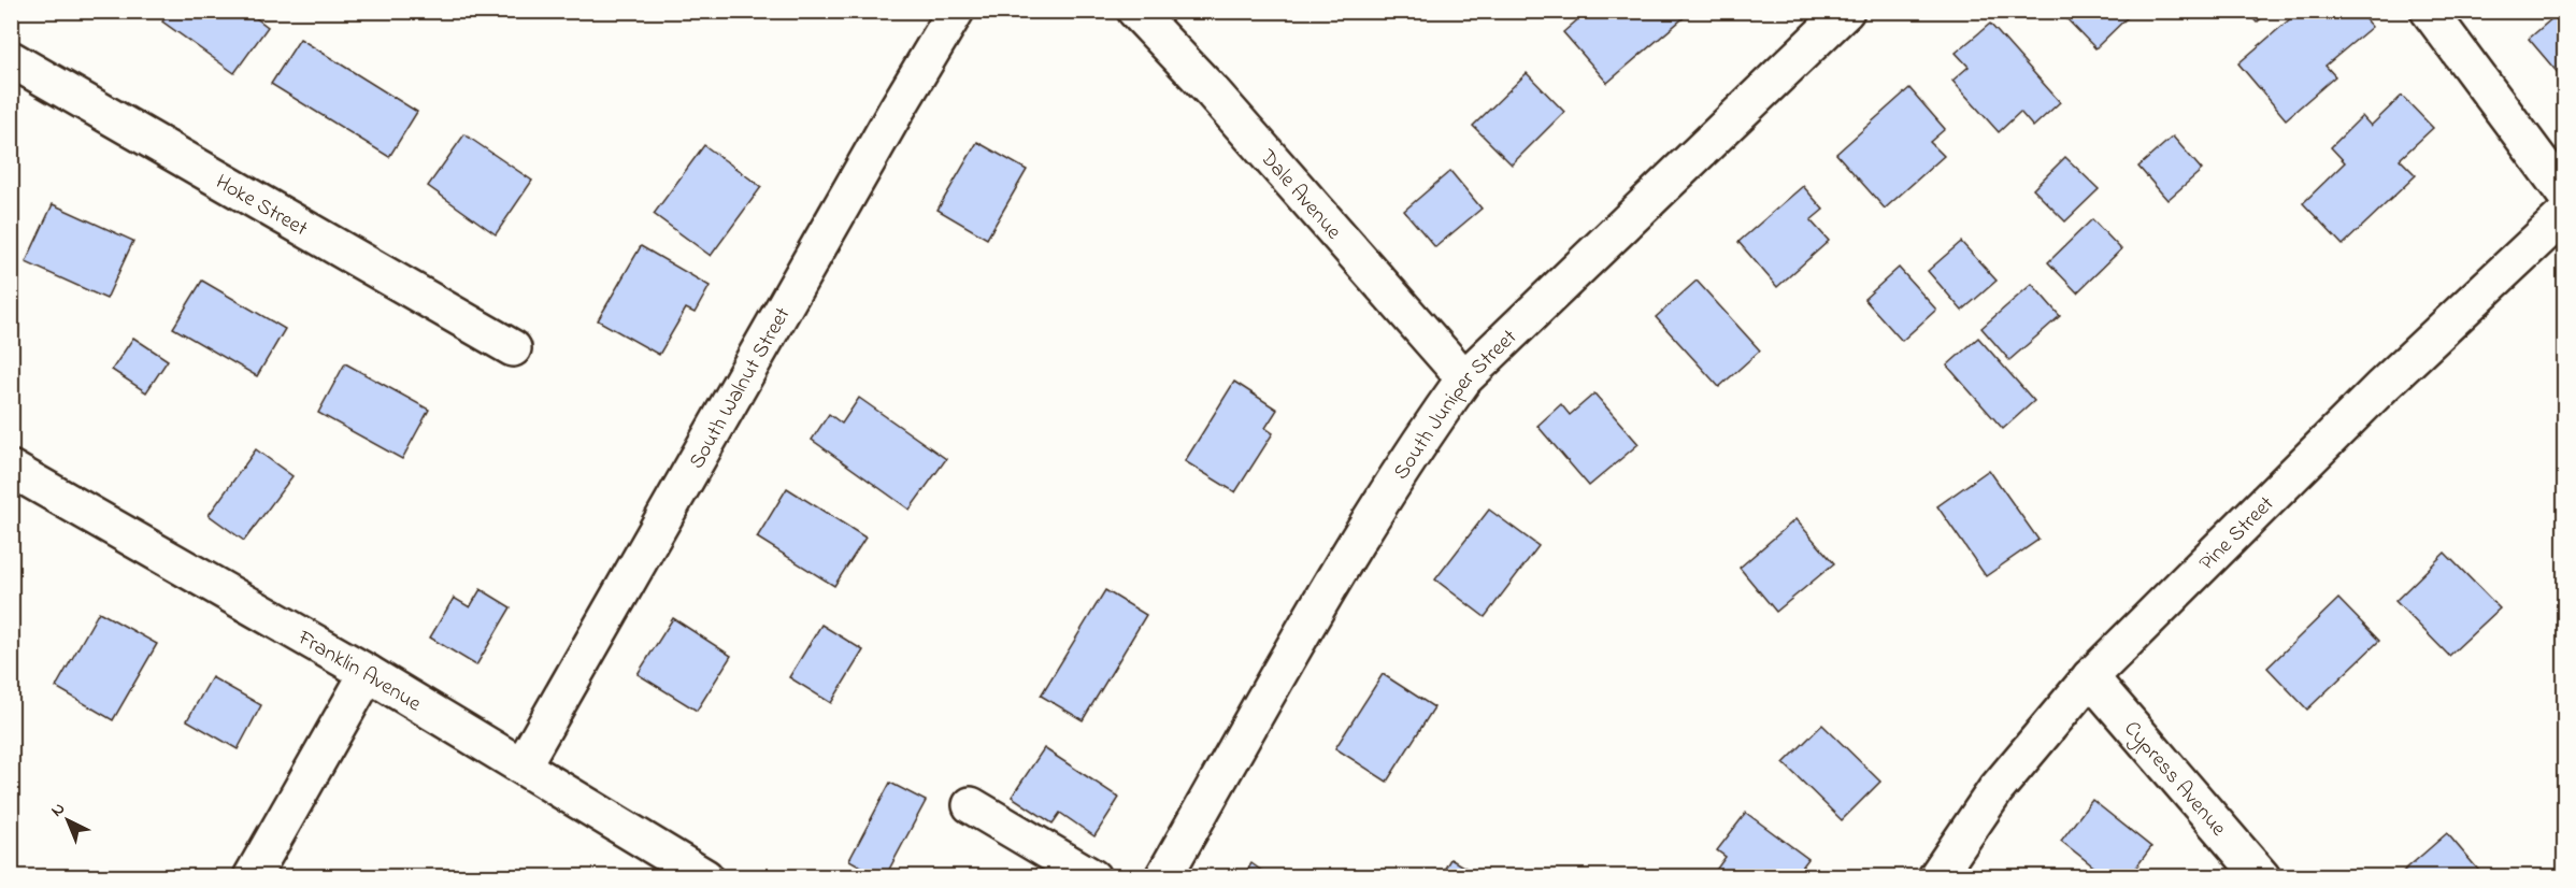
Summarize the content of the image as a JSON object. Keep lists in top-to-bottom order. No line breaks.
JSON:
{"streets":{"street":["Dale Avenue","Hoke Street","South Walnut Street","South Juniper Street","Pine Street","Franklin Avenue","Cypress Avenue"]},"crossings":[["Dale Avenue","South Juniper Street"],["South Walnut Street","Franklin Avenue"],["Pine Street","Cypress Avenue"]],"north":"top left"}
